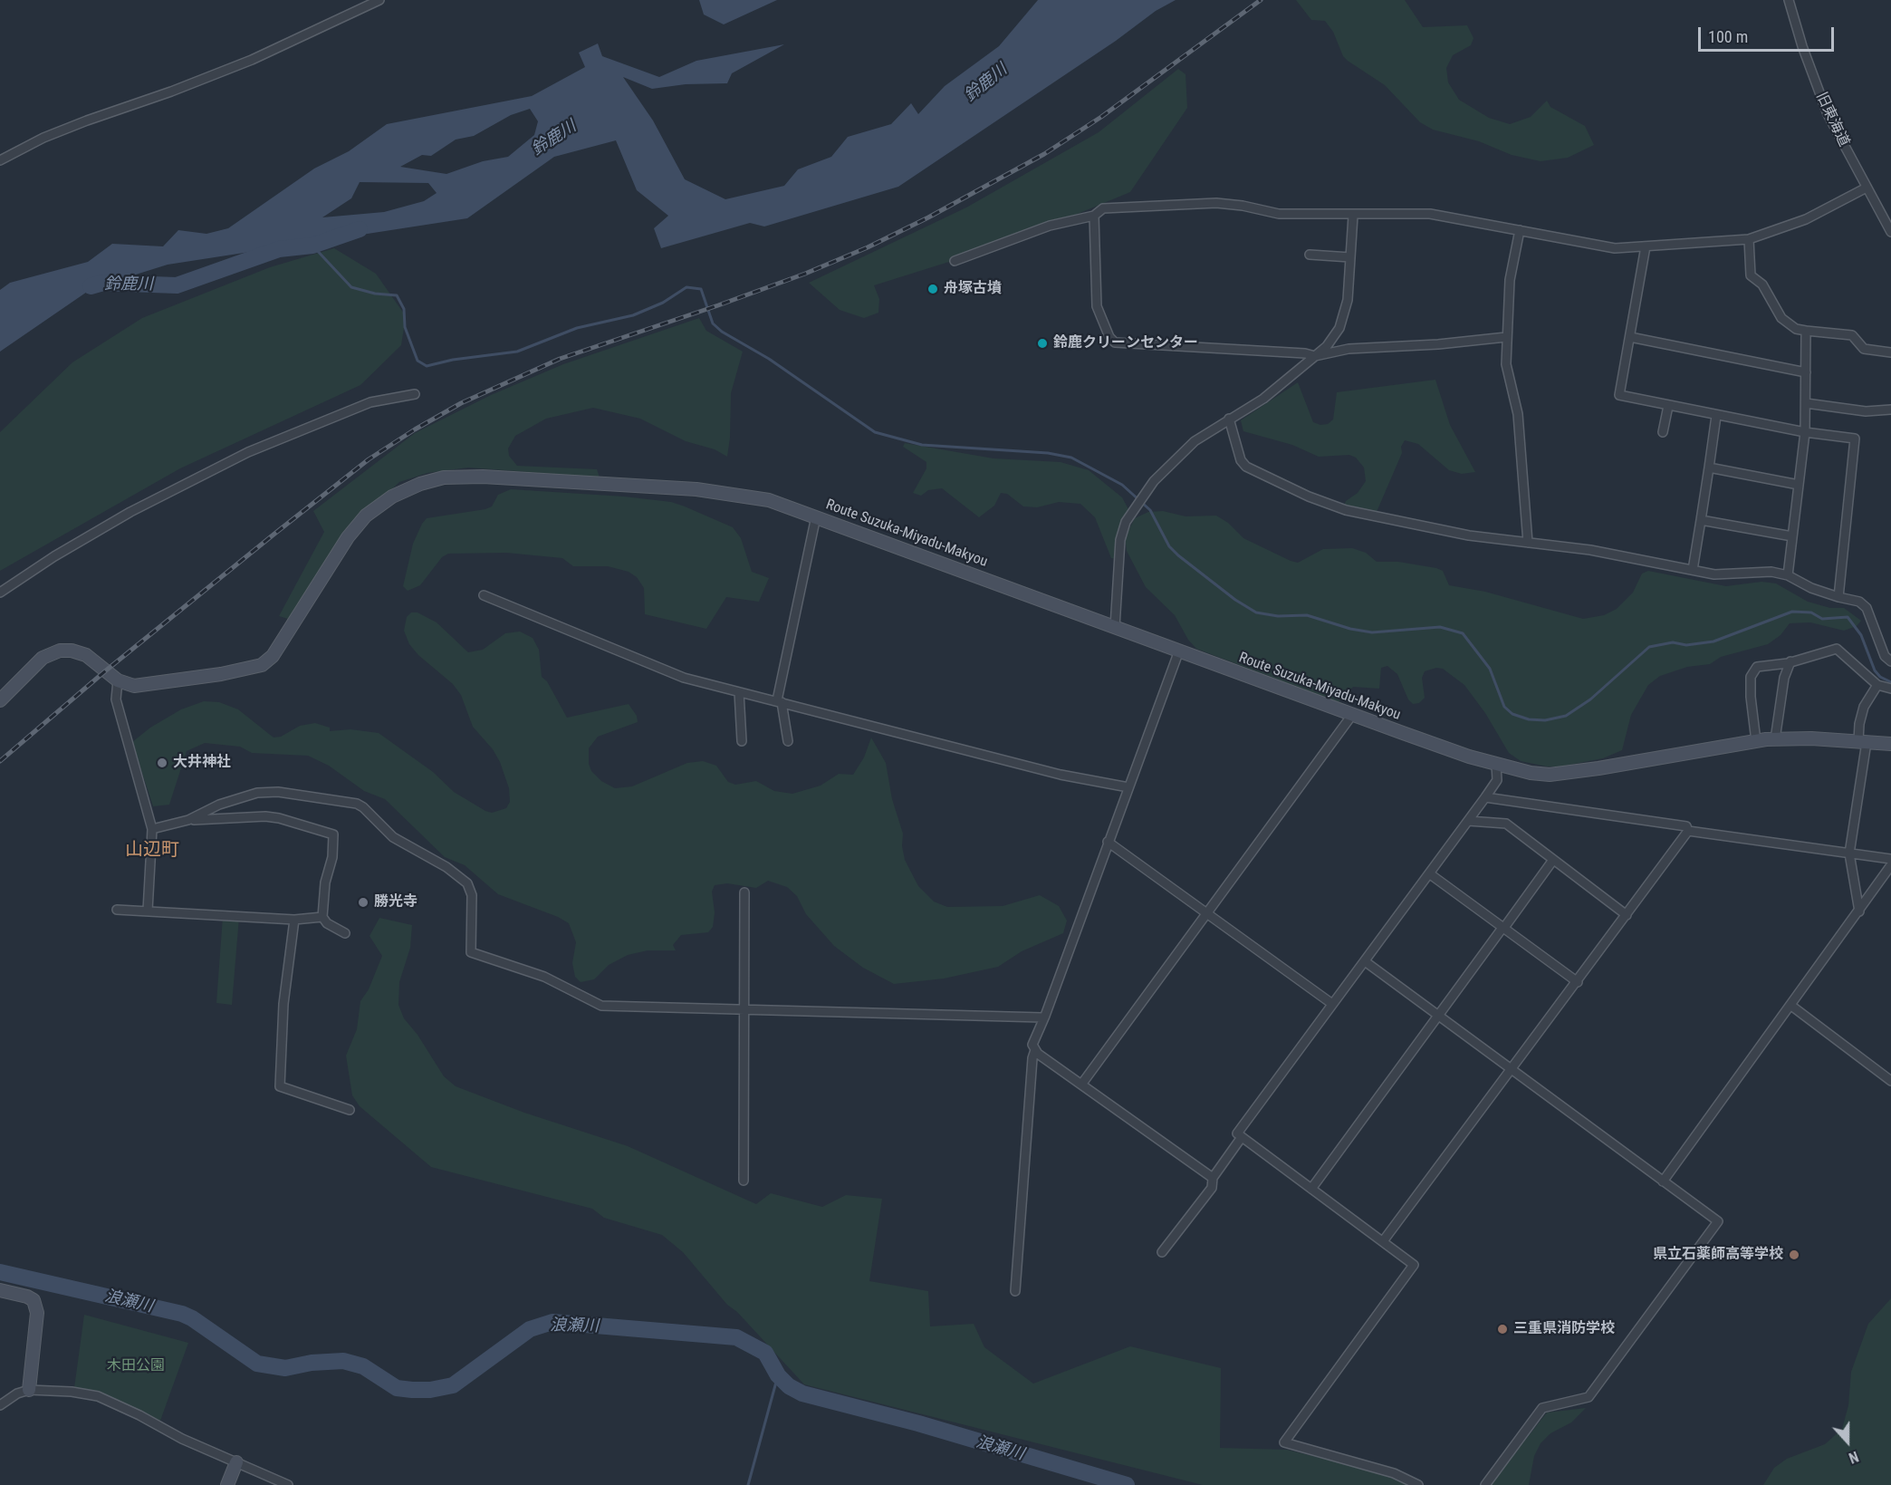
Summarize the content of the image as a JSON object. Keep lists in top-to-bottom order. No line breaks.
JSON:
{"streets":{"main road":["Route Suzuka-Miyadu-Makyou"],"street":["旧東海道"]},"districts":["山辺町"],"water":["鈴鹿川","浪瀬川"],"parks":["木田公園"],"places":["舟塚古墳","鈴鹿クリーンセンター","大井神社","勝光寺","県立石薬師高等学校","三重県消防学校"],"scale_bar":"100 m","north":"bottom"}
